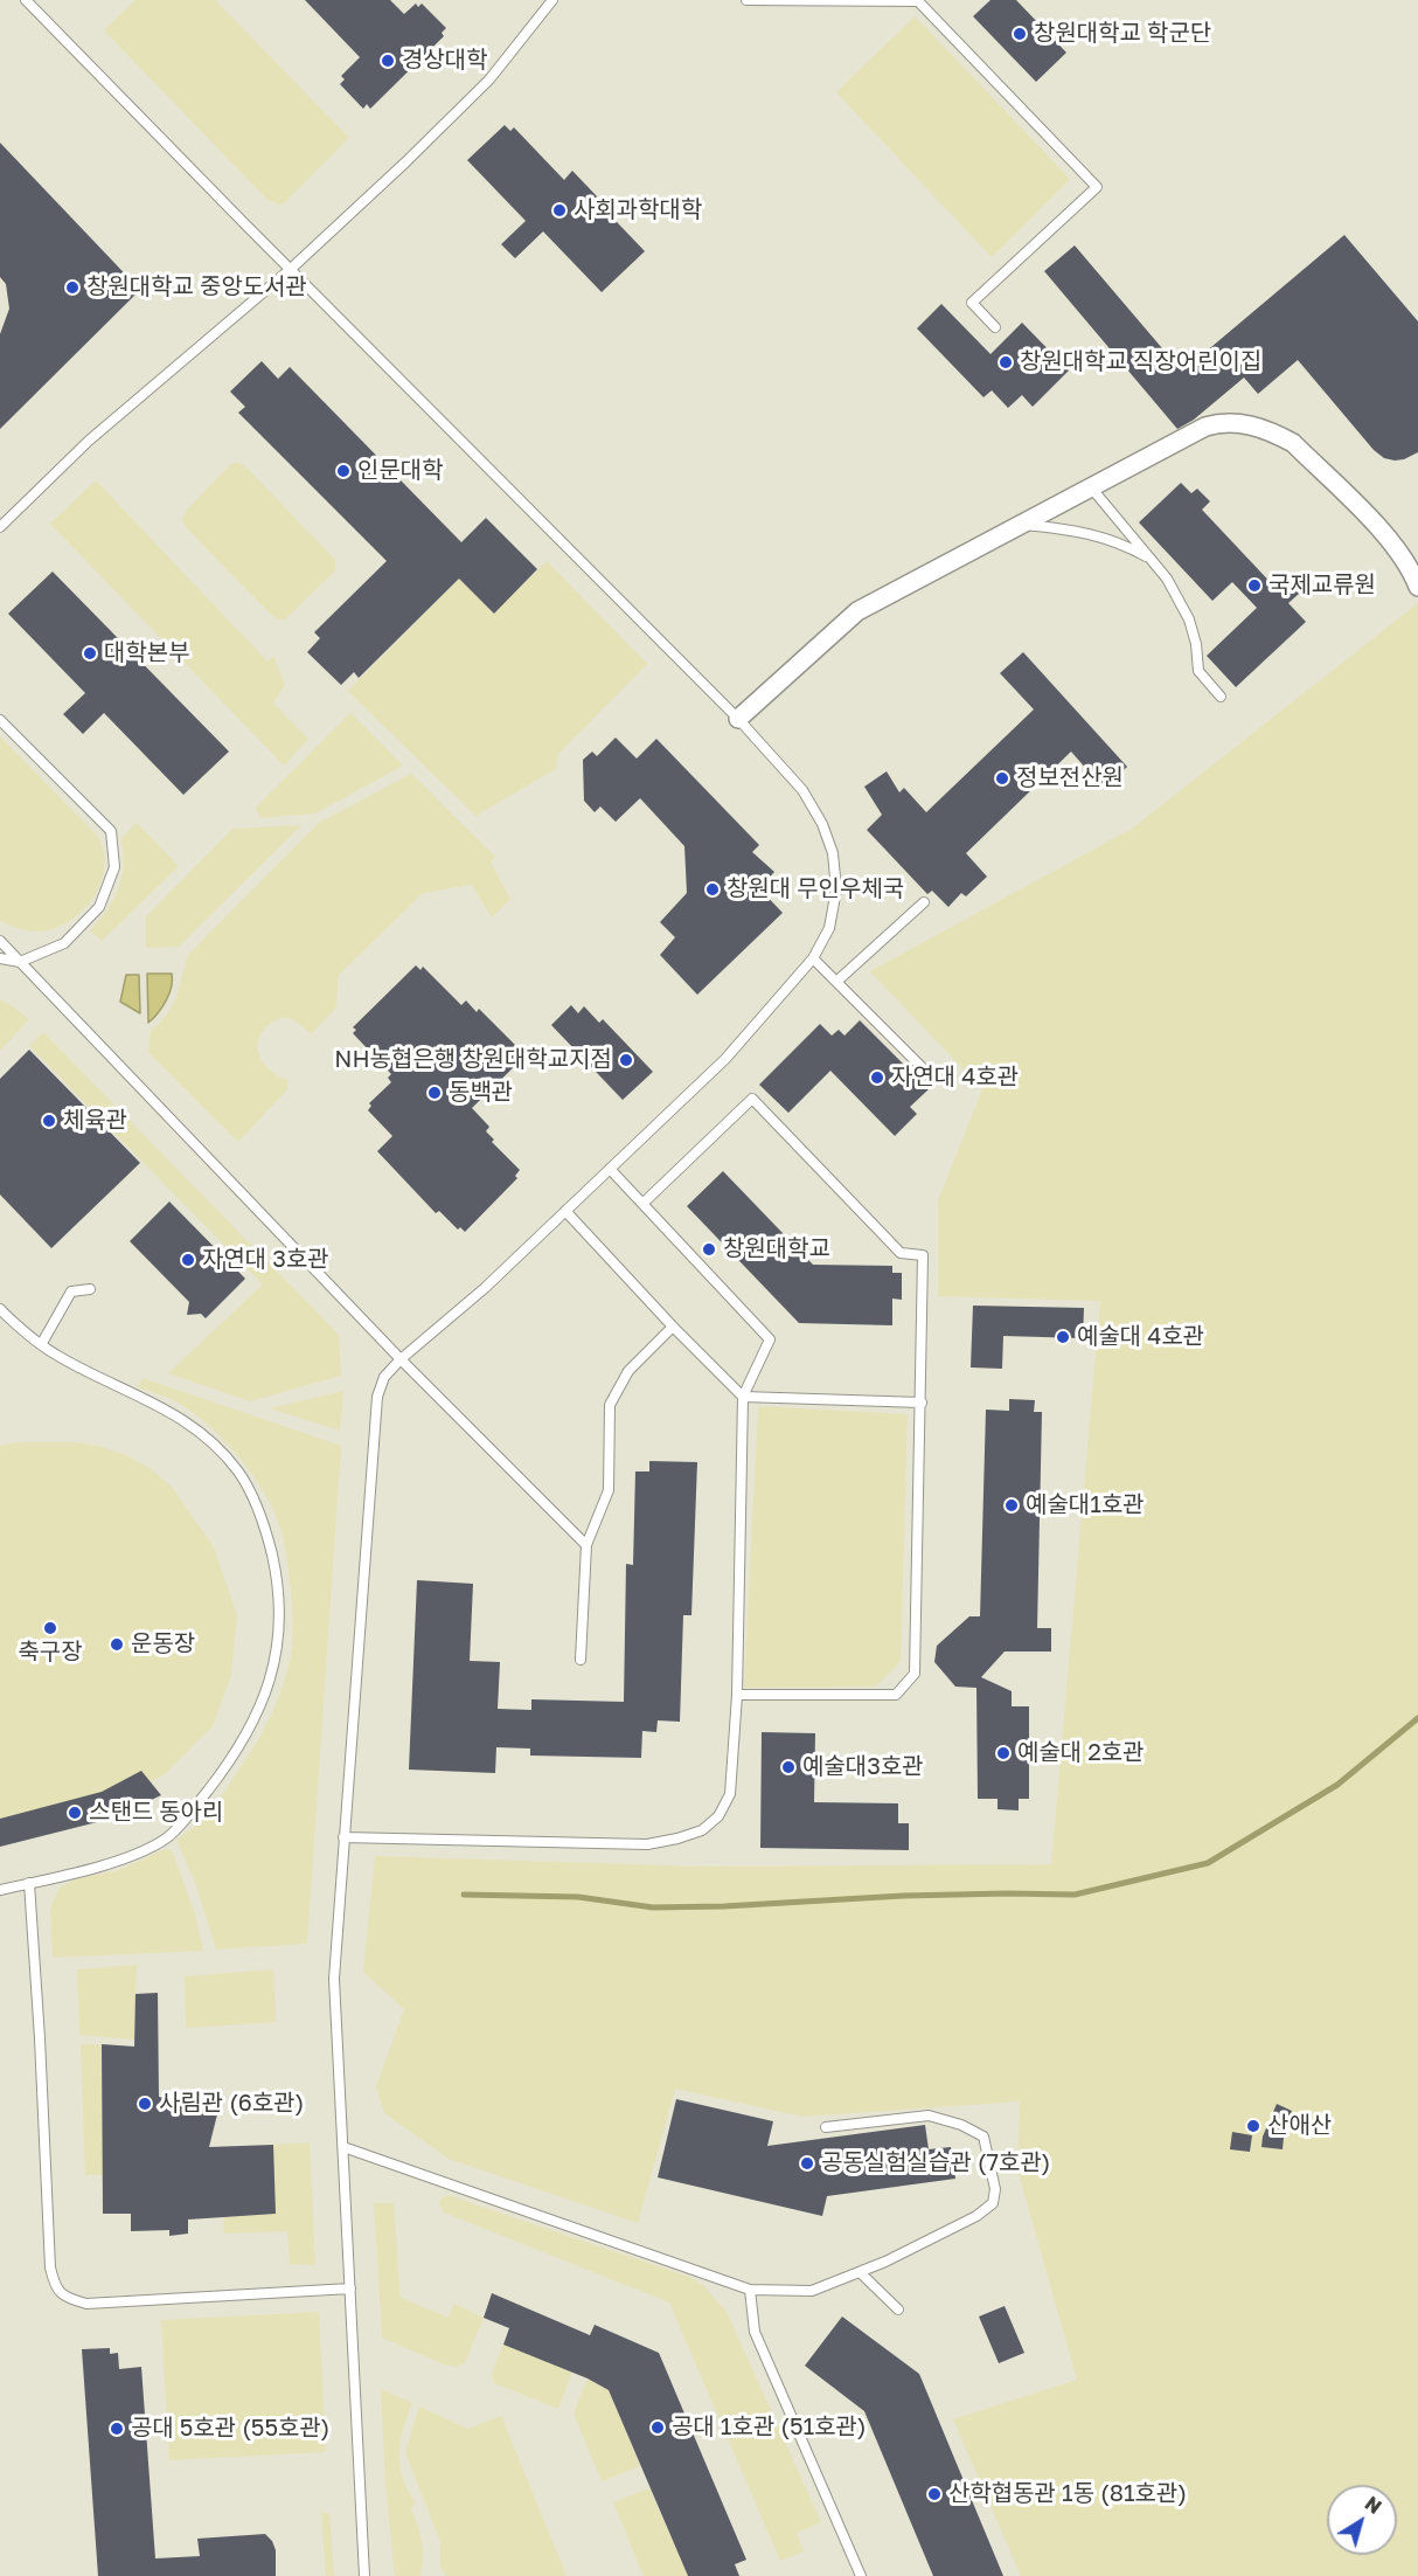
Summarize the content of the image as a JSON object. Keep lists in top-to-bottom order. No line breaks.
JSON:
{"places":["창원대학교 학군단","경상대학","사회과학대학","창원대학교 중앙도서관","창원대학교 직장어린이집","인문대학","국제교류원","대학본부","정보전산원","창원대 무인우체국","NH농협은행 창원대학교지점","자연대 4호관","동백관","체육관","창원대학교","자연대 3호관","예술대 4호관","예술대1호관","축구장","운동장","예술대 2호관","예술대3호관","스탠드 동아리","사림관 (6호관)","산애산","공동실험실습관 (7호관)","공대 1호관 (51호관)","공대 5호관 (55호관)","산학협동관 1동 (81호관)"],"north":"top right"}
